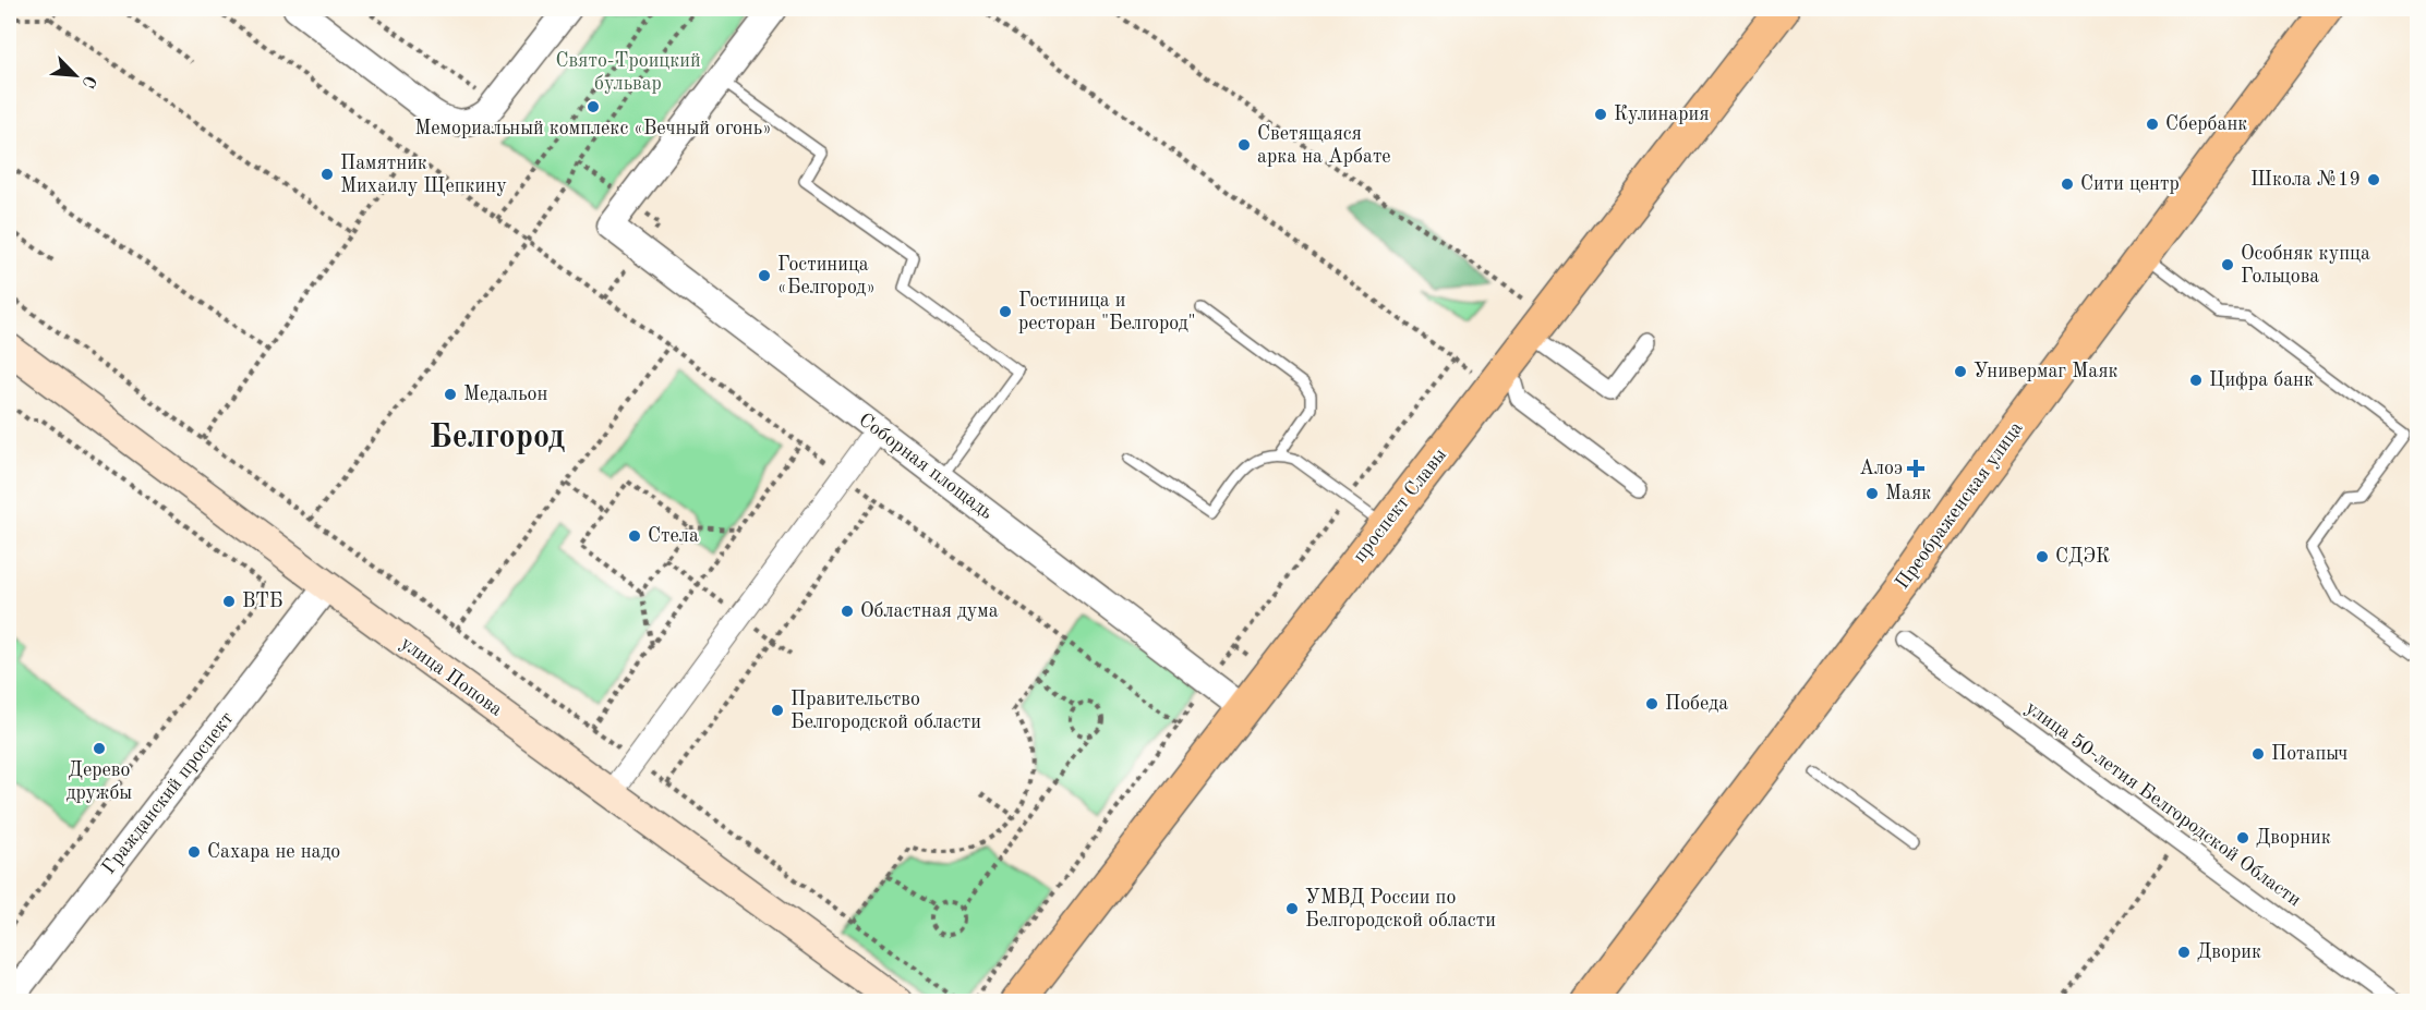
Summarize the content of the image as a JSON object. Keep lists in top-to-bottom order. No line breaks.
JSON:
{"streets":{"main road":["проспект Славы","Преображенская улица","улица Попова"],"street":["Соборная площадь","Гражданский проспект","улица 50-летия Белгородской Области"]},"crossings":[["Соборная площадь","проспект Славы"],["улица Попова","Гражданский проспект"]],"districts":["Белгород"],"parks":["Свято-Троицкий бульвар"],"places":{"other":["Мемориальный комплекс «Вечный огонь»","Кулинария","Сбербанк","Светящаяся арка на Арбате","Памятник Михаилу Щепкину","Школа №19","Сити центр","Особняк купца Гольцова","Гостиница «Белгород»","Гостиница и ресторан \"Белгород\"","Универмаг Маяк","Цифра банк","Медальон","Маяк","Стела","СДЭК","ВТБ","Областная дума","Победа","Правительство Белгородской области","Дерево дружбы","Потапыч","Дворник","Сахара не надо","УМВД России по Белгородской области","Дворик"],"health":["Алоэ"]},"north":"bottom right"}
